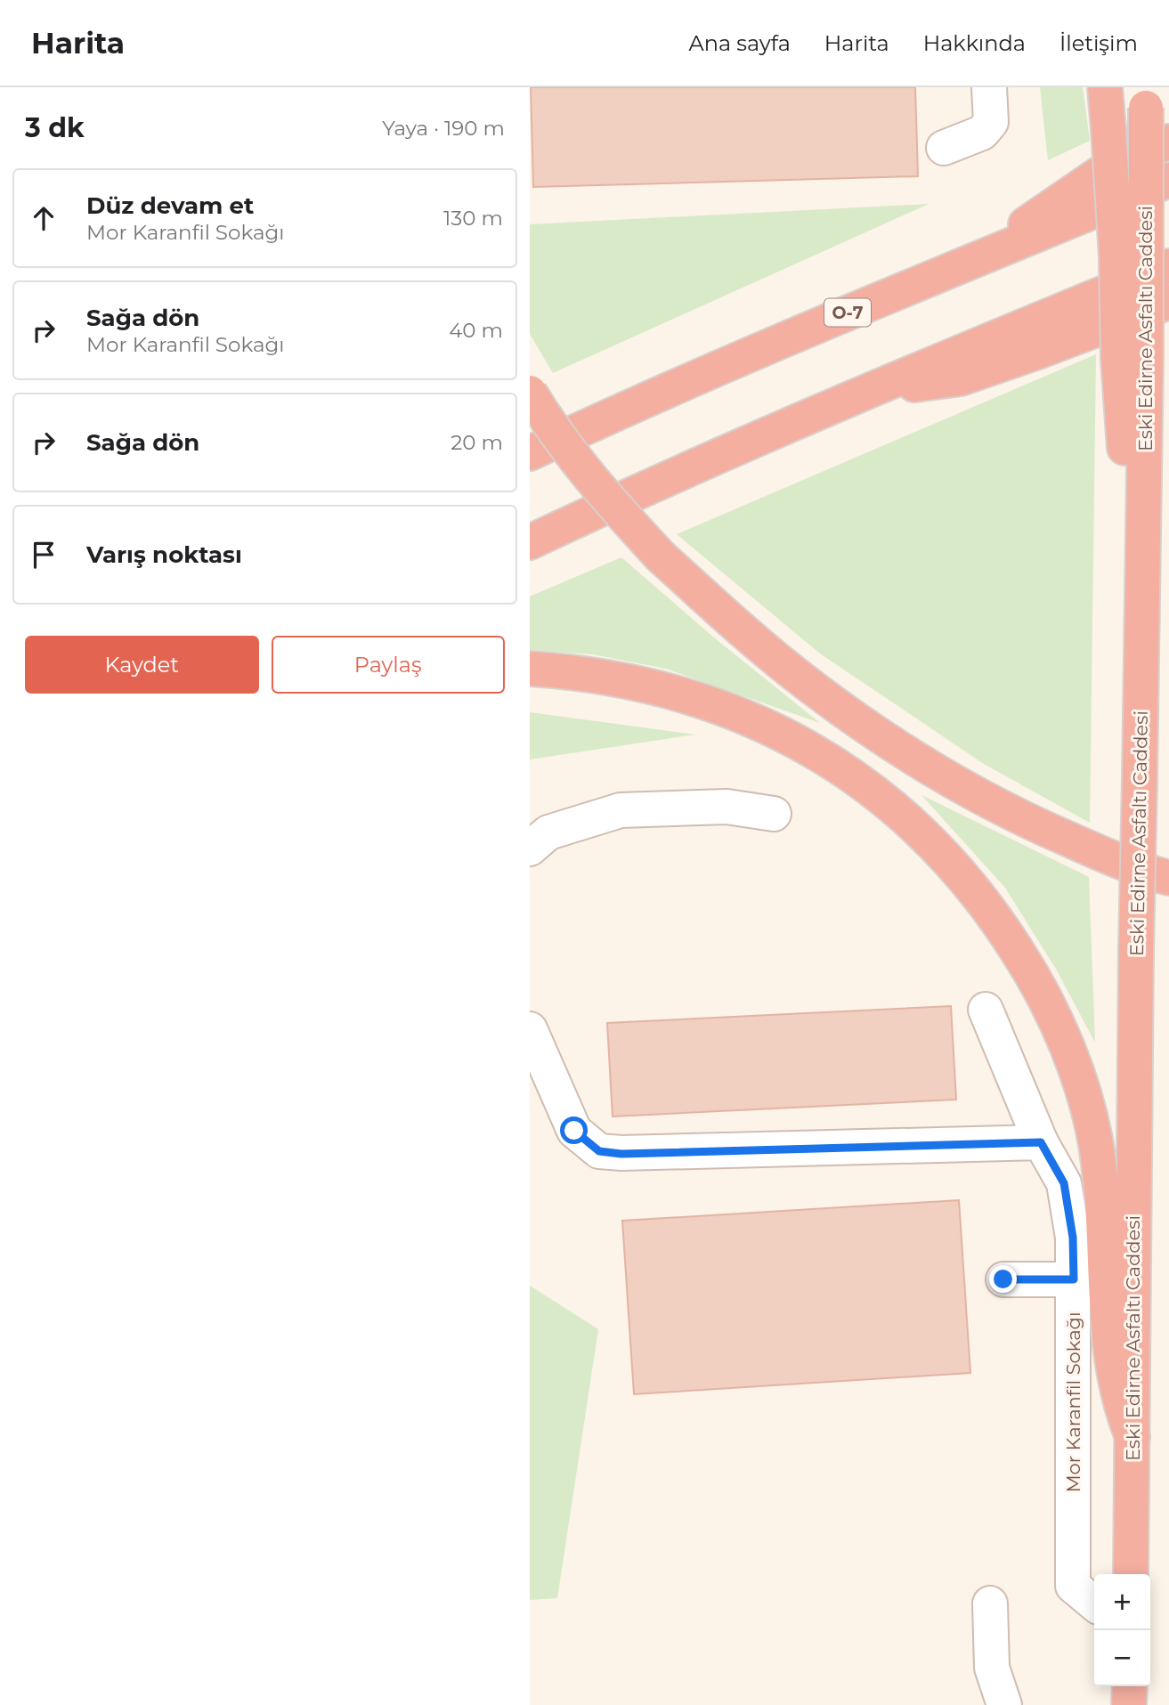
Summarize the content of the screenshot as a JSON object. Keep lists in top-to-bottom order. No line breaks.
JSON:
{"streets":{"highway":["O-7","Eski Edirne Asfaltı Caddesi"],"street":["Mor Karanfil Sokağı"]},"page":{"header":"Harita","nav":["Ana sayfa","Harita","Hakkında","İletişim"],"heading":["3 dk","Yaya · 190 m"],"list":[["Düz devam et","Mor Karanfil Sokağı","130 m"],["Sağa dön","Mor Karanfil Sokağı","40 m"],["Sağa dön","20 m"],"Varış noktası"],"buttons":["Kaydet","Paylaş"],"map_buttons":["+","−"]}}
